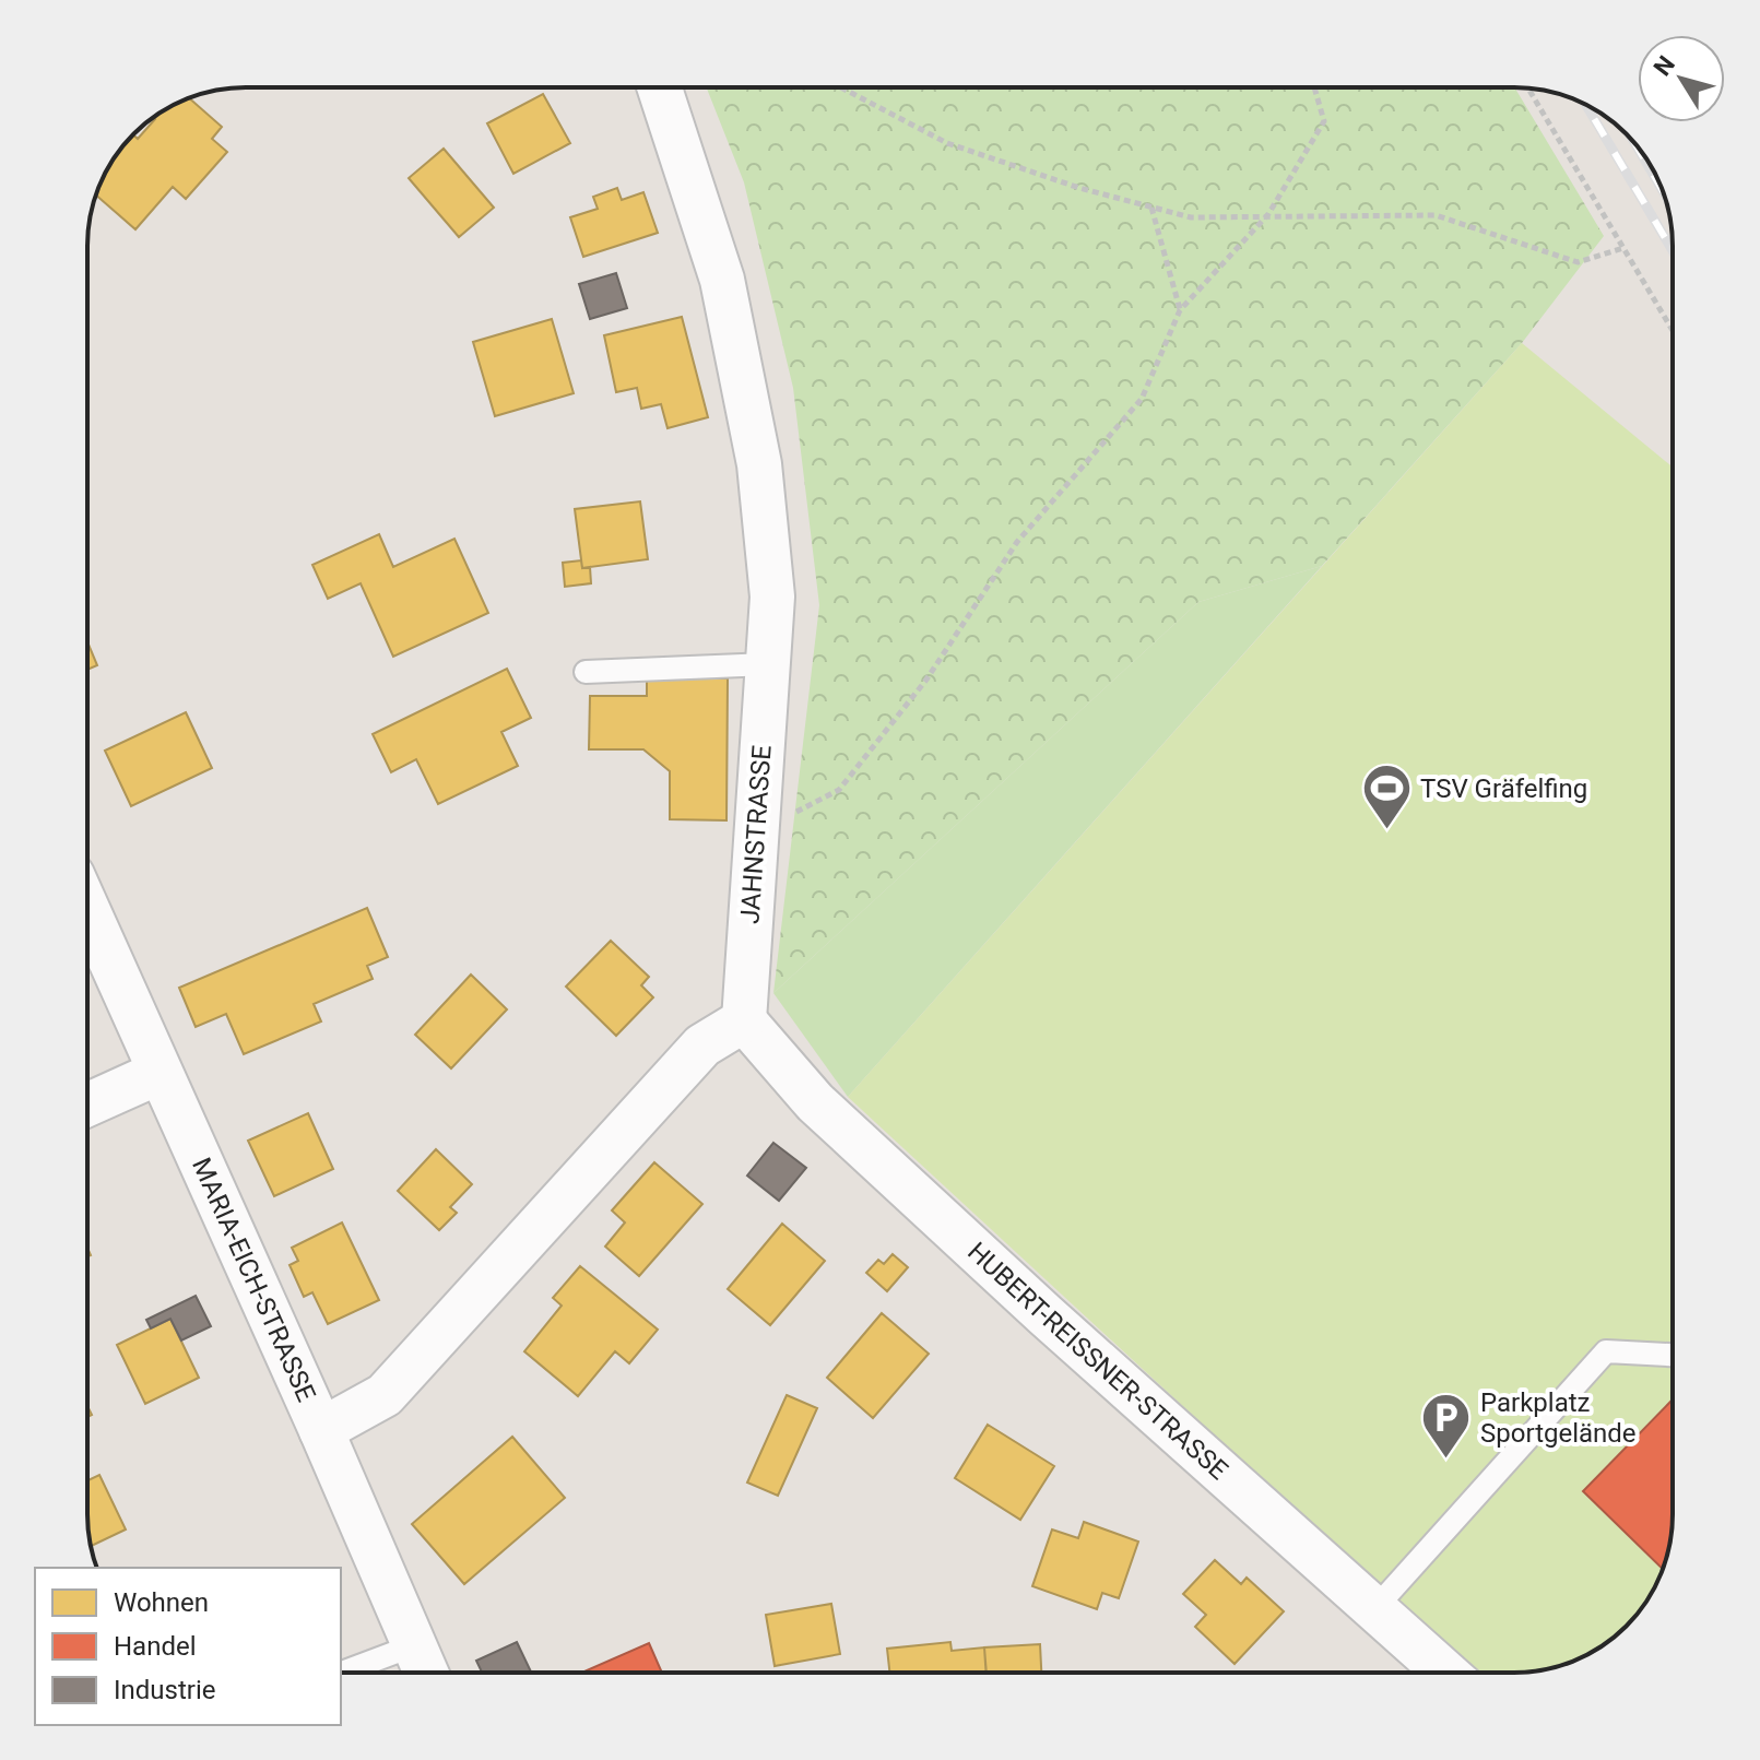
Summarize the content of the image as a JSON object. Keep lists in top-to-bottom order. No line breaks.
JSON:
{"streets":{"street":["JAHNSTRASSE","MARIA-EICH-STRASSE","HUBERT-REISSNER-STRASSE"]},"crossings":[["JAHNSTRASSE","HUBERT-REISSNER-STRASSE"]],"places":{"sports":["TSV Gräfelfing"],"parking":["Parkplatz Sportgelände"]},"legend":["Wohnen","Handel","Industrie"],"north":"top left"}
